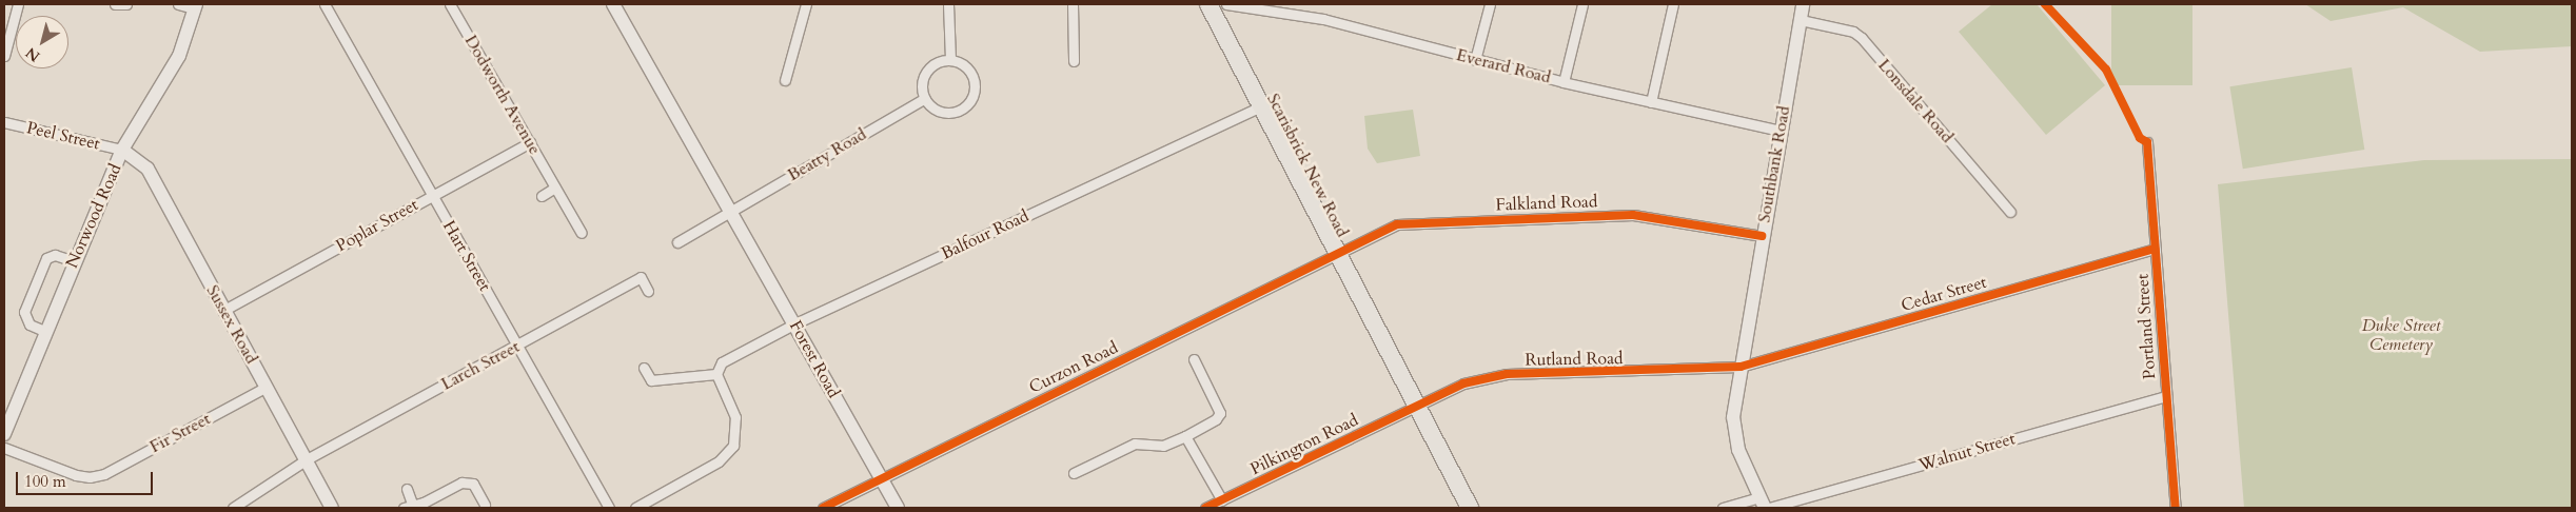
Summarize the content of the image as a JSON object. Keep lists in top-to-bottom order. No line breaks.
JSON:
{"streets":{"highway":["Scarisbrick New Road"],"street":["Everard Road","Dodworth Avenue","Lonsdale Road","Peel Street","Beatty Road","Southbank Road","Falkland Road","Norwood Road","Poplar Street","Balfour Road","Hart Street","Cedar Street","Sussex Road","Portland Street","Forest Road","Rutland Road","Larch Street","Curzon Road","Fir Street","Pilkington Road","Walnut Street"]},"crossings":[["Everard Road","Southbank Road"],["Dodworth Avenue","Poplar Street"],["Lonsdale Road","Southbank Road"],["Peel Street","Norwood Road"],["Peel Street","Sussex Road"],["Beatty Road","Forest Road"],["Southbank Road","Falkland Road"],["Southbank Road","Cedar Street"],["Southbank Road","Rutland Road"],["Scarisbrick New Road","Falkland Road"],["Scarisbrick New Road","Balfour Road"],["Scarisbrick New Road","Rutland Road"],["Scarisbrick New Road","Curzon Road"],["Scarisbrick New Road","Pilkington Road"],["Falkland Road","Curzon Road"],["Norwood Road","Sussex Road"],["Poplar Street","Hart Street"],["Poplar Street","Sussex Road"],["Balfour Road","Forest Road"],["Hart Street","Larch Street"],["Cedar Street","Portland Street"],["Cedar Street","Rutland Road"],["Sussex Road","Larch Street"],["Sussex Road","Fir Street"],["Portland Street","Walnut Street"],["Forest Road","Curzon Road"],["Rutland Road","Pilkington Road"]],"parks":["Duke Street Cemetery"],"scale_bar":"100 m","north":"bottom left"}
